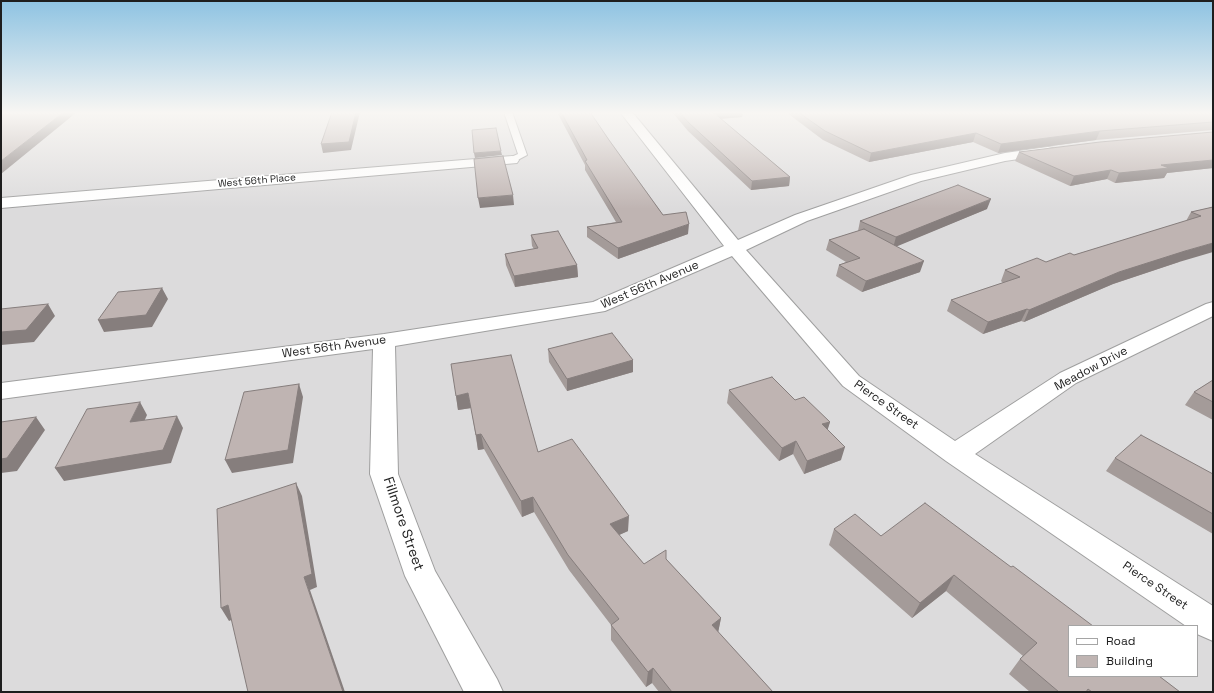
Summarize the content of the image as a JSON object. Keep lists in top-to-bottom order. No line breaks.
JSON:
{"streets":{"street":["West 56th Place","West 56th Avenue","Meadow Drive","Pierce Street","Fillmore Street"]},"crossings":[["West 56th Avenue","Pierce Street"],["West 56th Avenue","Fillmore Street"],["Meadow Drive","Pierce Street"]],"legend":["Road","Building"]}
